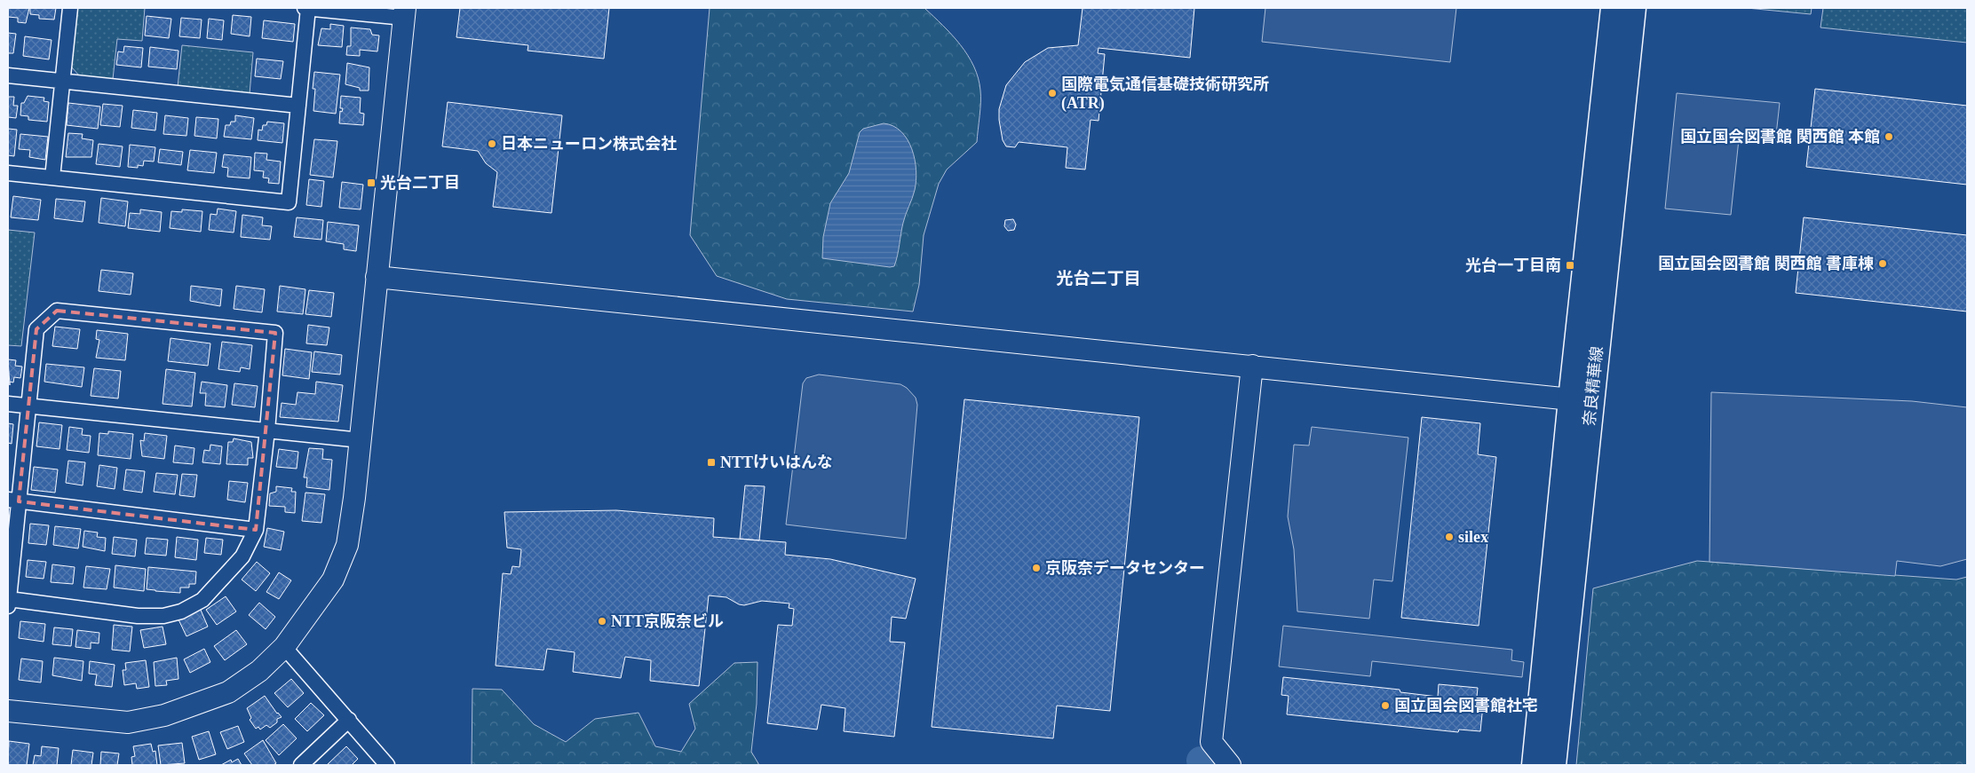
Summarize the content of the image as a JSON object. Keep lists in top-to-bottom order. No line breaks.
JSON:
{"streets":{"main road":["奈良精華線"]},"districts":["光台二丁目"],"places":{"other":["国際電気通信基礎技術研究所 (ATR)","国立国会図書館 関西館 本館","日本ニューロン株式会社","国立国会図書館 関西館 書庫棟","silex","京阪奈データセンター","NTT京阪奈ビル","国立国会図書館社宅"],"transit":["光台二丁目","光台一丁目南","NTTけいはんな"]}}
